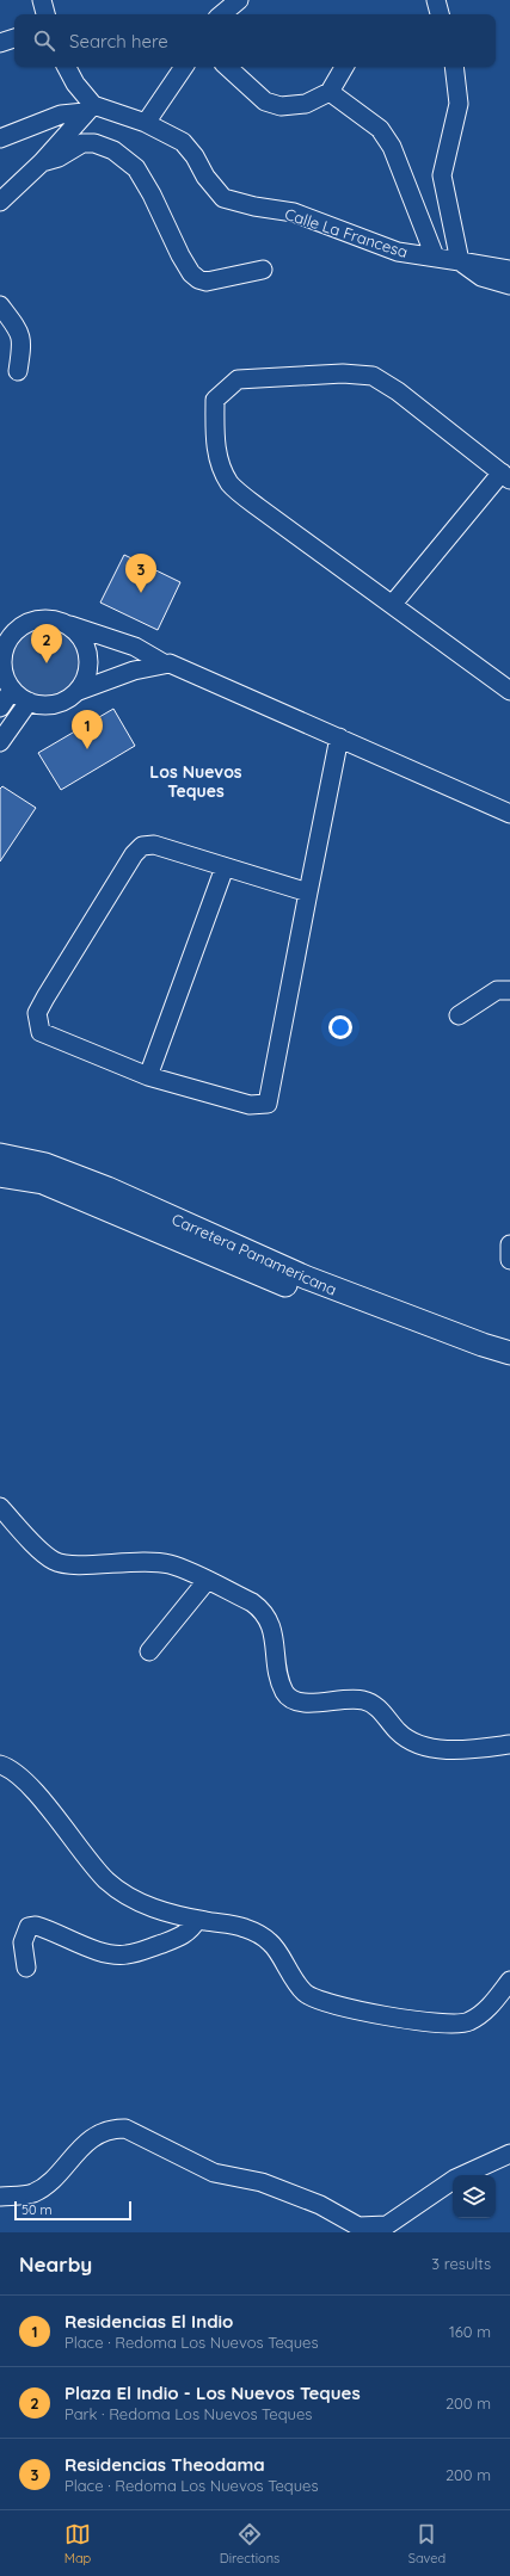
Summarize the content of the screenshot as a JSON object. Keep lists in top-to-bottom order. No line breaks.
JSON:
{"streets":{"main road":["Carretera Panamericana"],"street":["Calle La Francesa"]},"districts":["Los Nuevos Teques"],"scale_bar":"50 m","page":{"search":"Search here","pins":["3","2","1"],"scale":"50 m","heading":["Nearby","3 results"],"list":[{"mark":"1","name":"Residencias El Indio","note":"Place · Redoma Los Nuevos Teques","value":"160 m"},{"mark":"2","name":"Plaza El Indio - Los Nuevos Teques","note":"Park · Redoma Los Nuevos Teques","value":"200 m"},{"mark":"3","name":"Residencias Theodama","note":"Place · Redoma Los Nuevos Teques","value":"200 m"}],"nav":["Map","Directions","Saved"]}}
